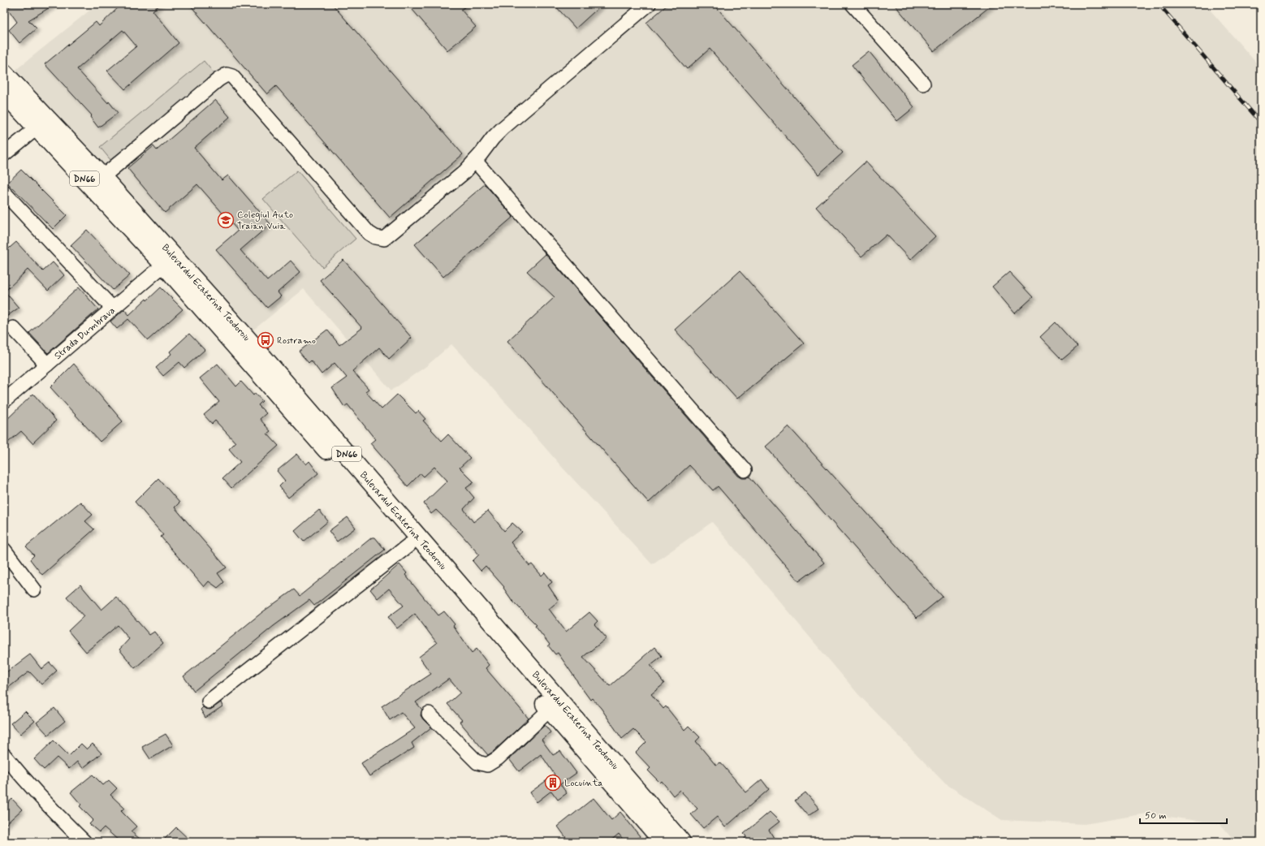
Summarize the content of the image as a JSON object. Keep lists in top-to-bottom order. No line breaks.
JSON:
{"streets":{"main road":["DN66","Bulevardul Ecaterina Teodoroiu"],"street":["Strada Dumbrava"]},"crossings":[["Bulevardul Ecaterina Teodoroiu","Strada Dumbrava"]],"places":{"school or university":["Colegiul Auto Traian Vuia"],"bus stop":["Rostramo"],"building":["Locuinta"]},"scale_bar":"50 m"}
